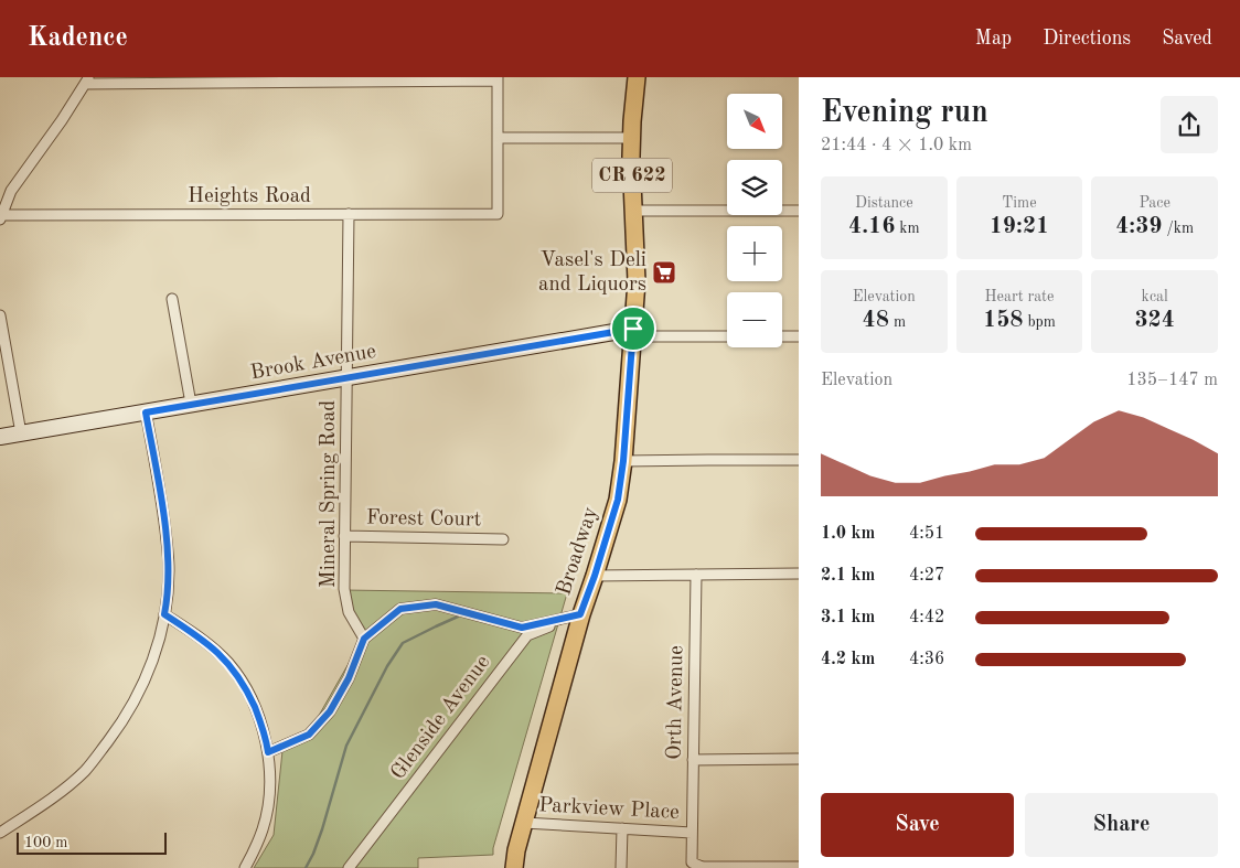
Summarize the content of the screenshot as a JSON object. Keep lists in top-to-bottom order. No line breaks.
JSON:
{"streets":{"main road":["CR 622","Brook Avenue","Broadway"],"street":["Heights Road","Mineral Spring Road","Forest Court","Orth Avenue","Glenside Avenue","Parkview Place"]},"crossings":[["CR 622","Broadway"],["Heights Road","Mineral Spring Road"],["Brook Avenue","Mineral Spring Road"],["Brook Avenue","Broadway"],["Mineral Spring Road","Forest Court"],["Broadway","Glenside Avenue"],["Broadway","Parkview Place"],["Orth Avenue","Parkview Place"]],"places":{"supermarket":["Vasel's Deli and Liquors"]},"scale_bar":"100 m","north":"bottom right","page":{"header":"Kadence","nav":["Map","Directions","Saved"],"heading":["Evening run","21:44 · 4 × 1.0 km"],"map_buttons":["+","−"],"stats":[["Distance","4.16 km"],["Time","19:21"],["Pace","4:39 /km"],["Elevation","48 m"],["Heart rate","158 bpm"],["kcal","324"]],"chart":["Elevation","135–147 m"],"list":[{"name":"1.0 km","note":"4:51"},{"name":"2.1 km","note":"4:27"},{"name":"3.1 km","note":"4:42"},{"name":"4.2 km","note":"4:36"}],"buttons":["Save","Share"],"scale":"100 m"}}
